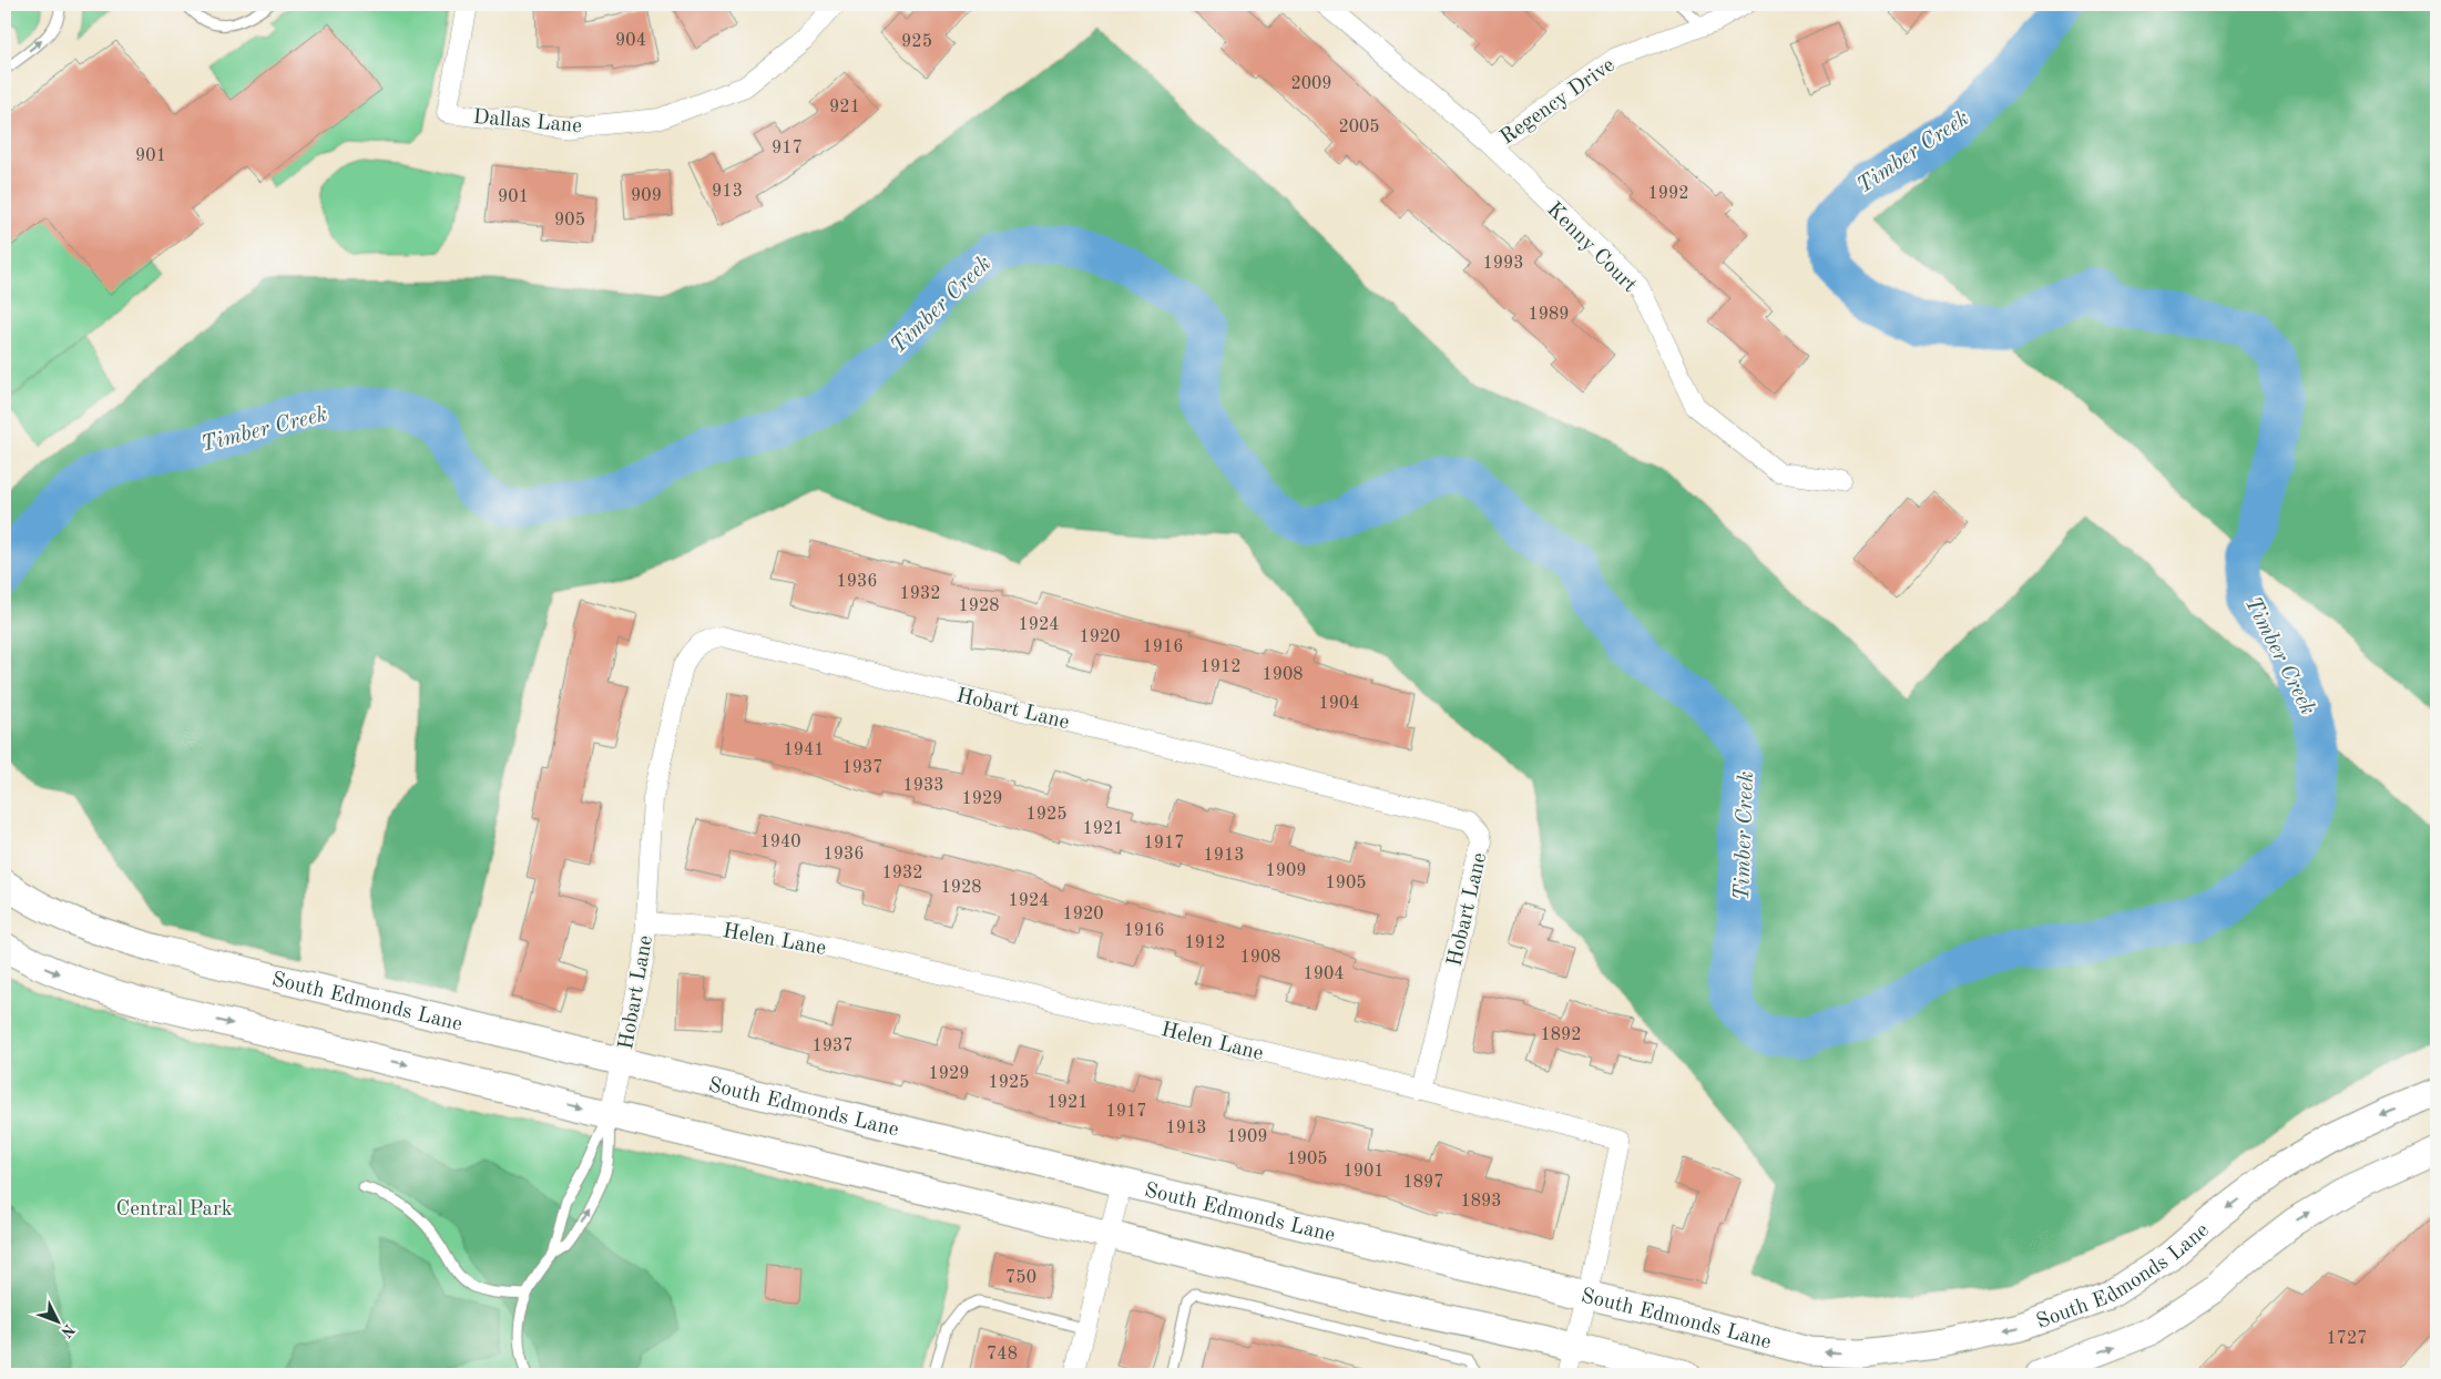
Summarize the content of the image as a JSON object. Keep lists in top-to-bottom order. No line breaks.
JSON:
{"streets":{"main road":["South Edmonds Lane"],"street":["Regency Drive","Dallas Lane","Kenny Court","Hobart Lane","Helen Lane"]},"crossings":[["Regency Drive","Kenny Court"],["Hobart Lane","Helen Lane"],["Hobart Lane","South Edmonds Lane"],["Helen Lane","South Edmonds Lane"]],"water":["Timber Creek"],"parks":["Central Park"],"house_numbers":["904","925","2009","921","2005","917","901","913","1992","909","901","905","1993","1989","1936","1932","1928","1924","1920","1916","1912","1908","1904","1941","1937","1933","1929","1925","1921","1940","1917","1936","1913","1909","1932","1905","1928","1924","1920","1916","1912","1908","1904","1892","1937","1929","1925","1921","1917","1913","1909","1905","1901","1897","1893","750","1727","748"],"north":"bottom right"}
